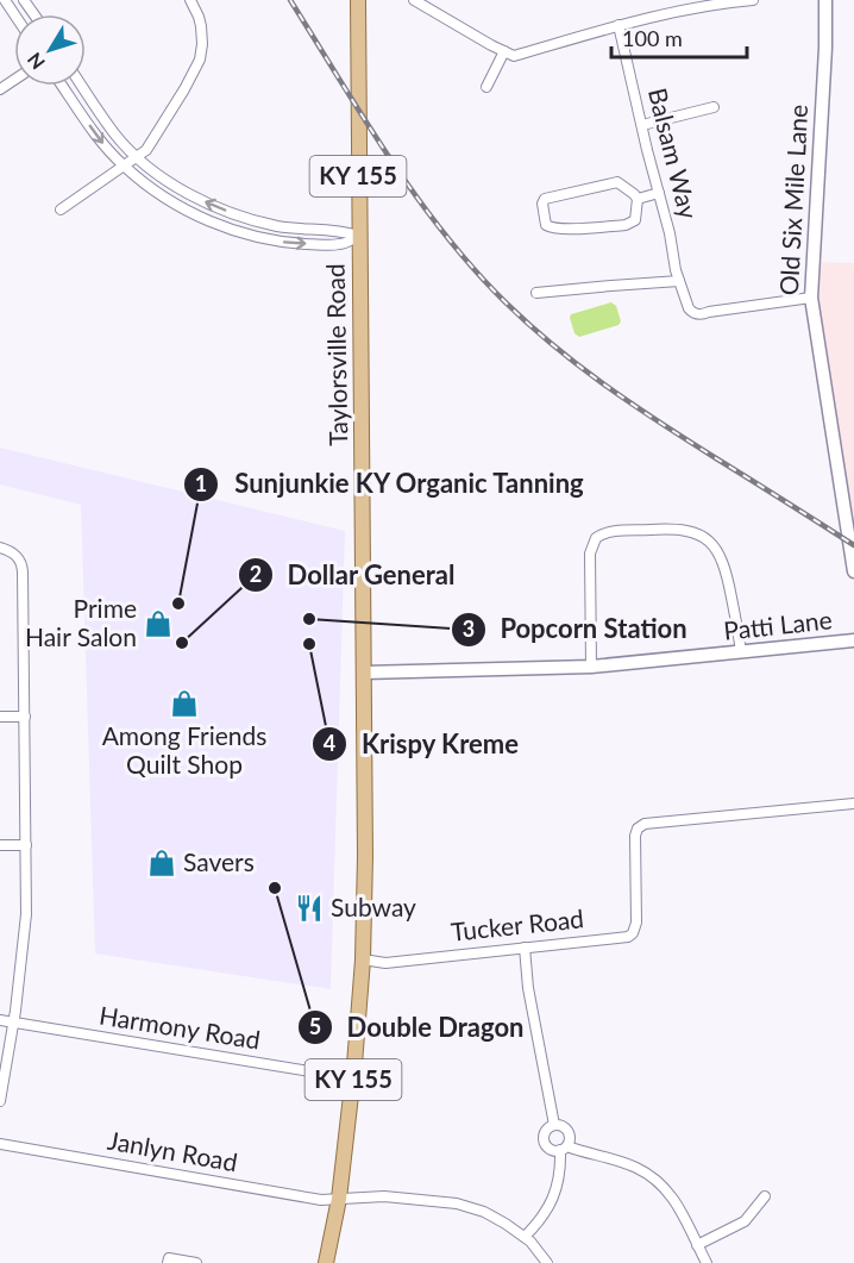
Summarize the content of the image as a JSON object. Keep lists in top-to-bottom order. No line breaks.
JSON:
{"streets":{"main road":["KY 155","Taylorsville Road"],"street":["Balsam Way","Old Six Mile Lane","Patti Lane","Tucker Road","Harmony Road","Janlyn Road"]},"crossings":[["Taylorsville Road","Patti Lane"],["Taylorsville Road","Tucker Road"],["Taylorsville Road","Harmony Road"],["Taylorsville Road","Janlyn Road"]],"places":{"other":["Sunjunkie KY Organic Tanning","Popcorn Station","Dollar General","Krispy Kreme","Double Dragon"],"shop":["Prime Hair Salon","Among Friends Quilt Shop","Savers"],"restaurant":["Subway"]},"scale_bar":"100 m","north":"bottom left"}
